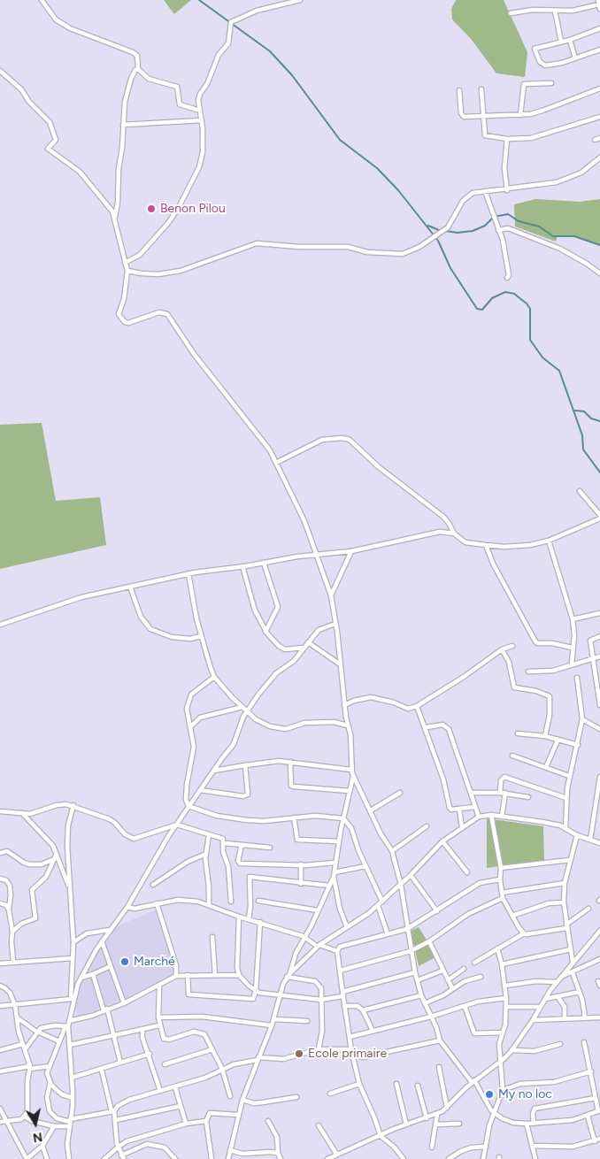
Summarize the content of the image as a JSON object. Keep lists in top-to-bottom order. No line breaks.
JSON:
{"places":["Benon Pilou","Marché","Ecole primaire","My no loc"],"north":"bottom"}
